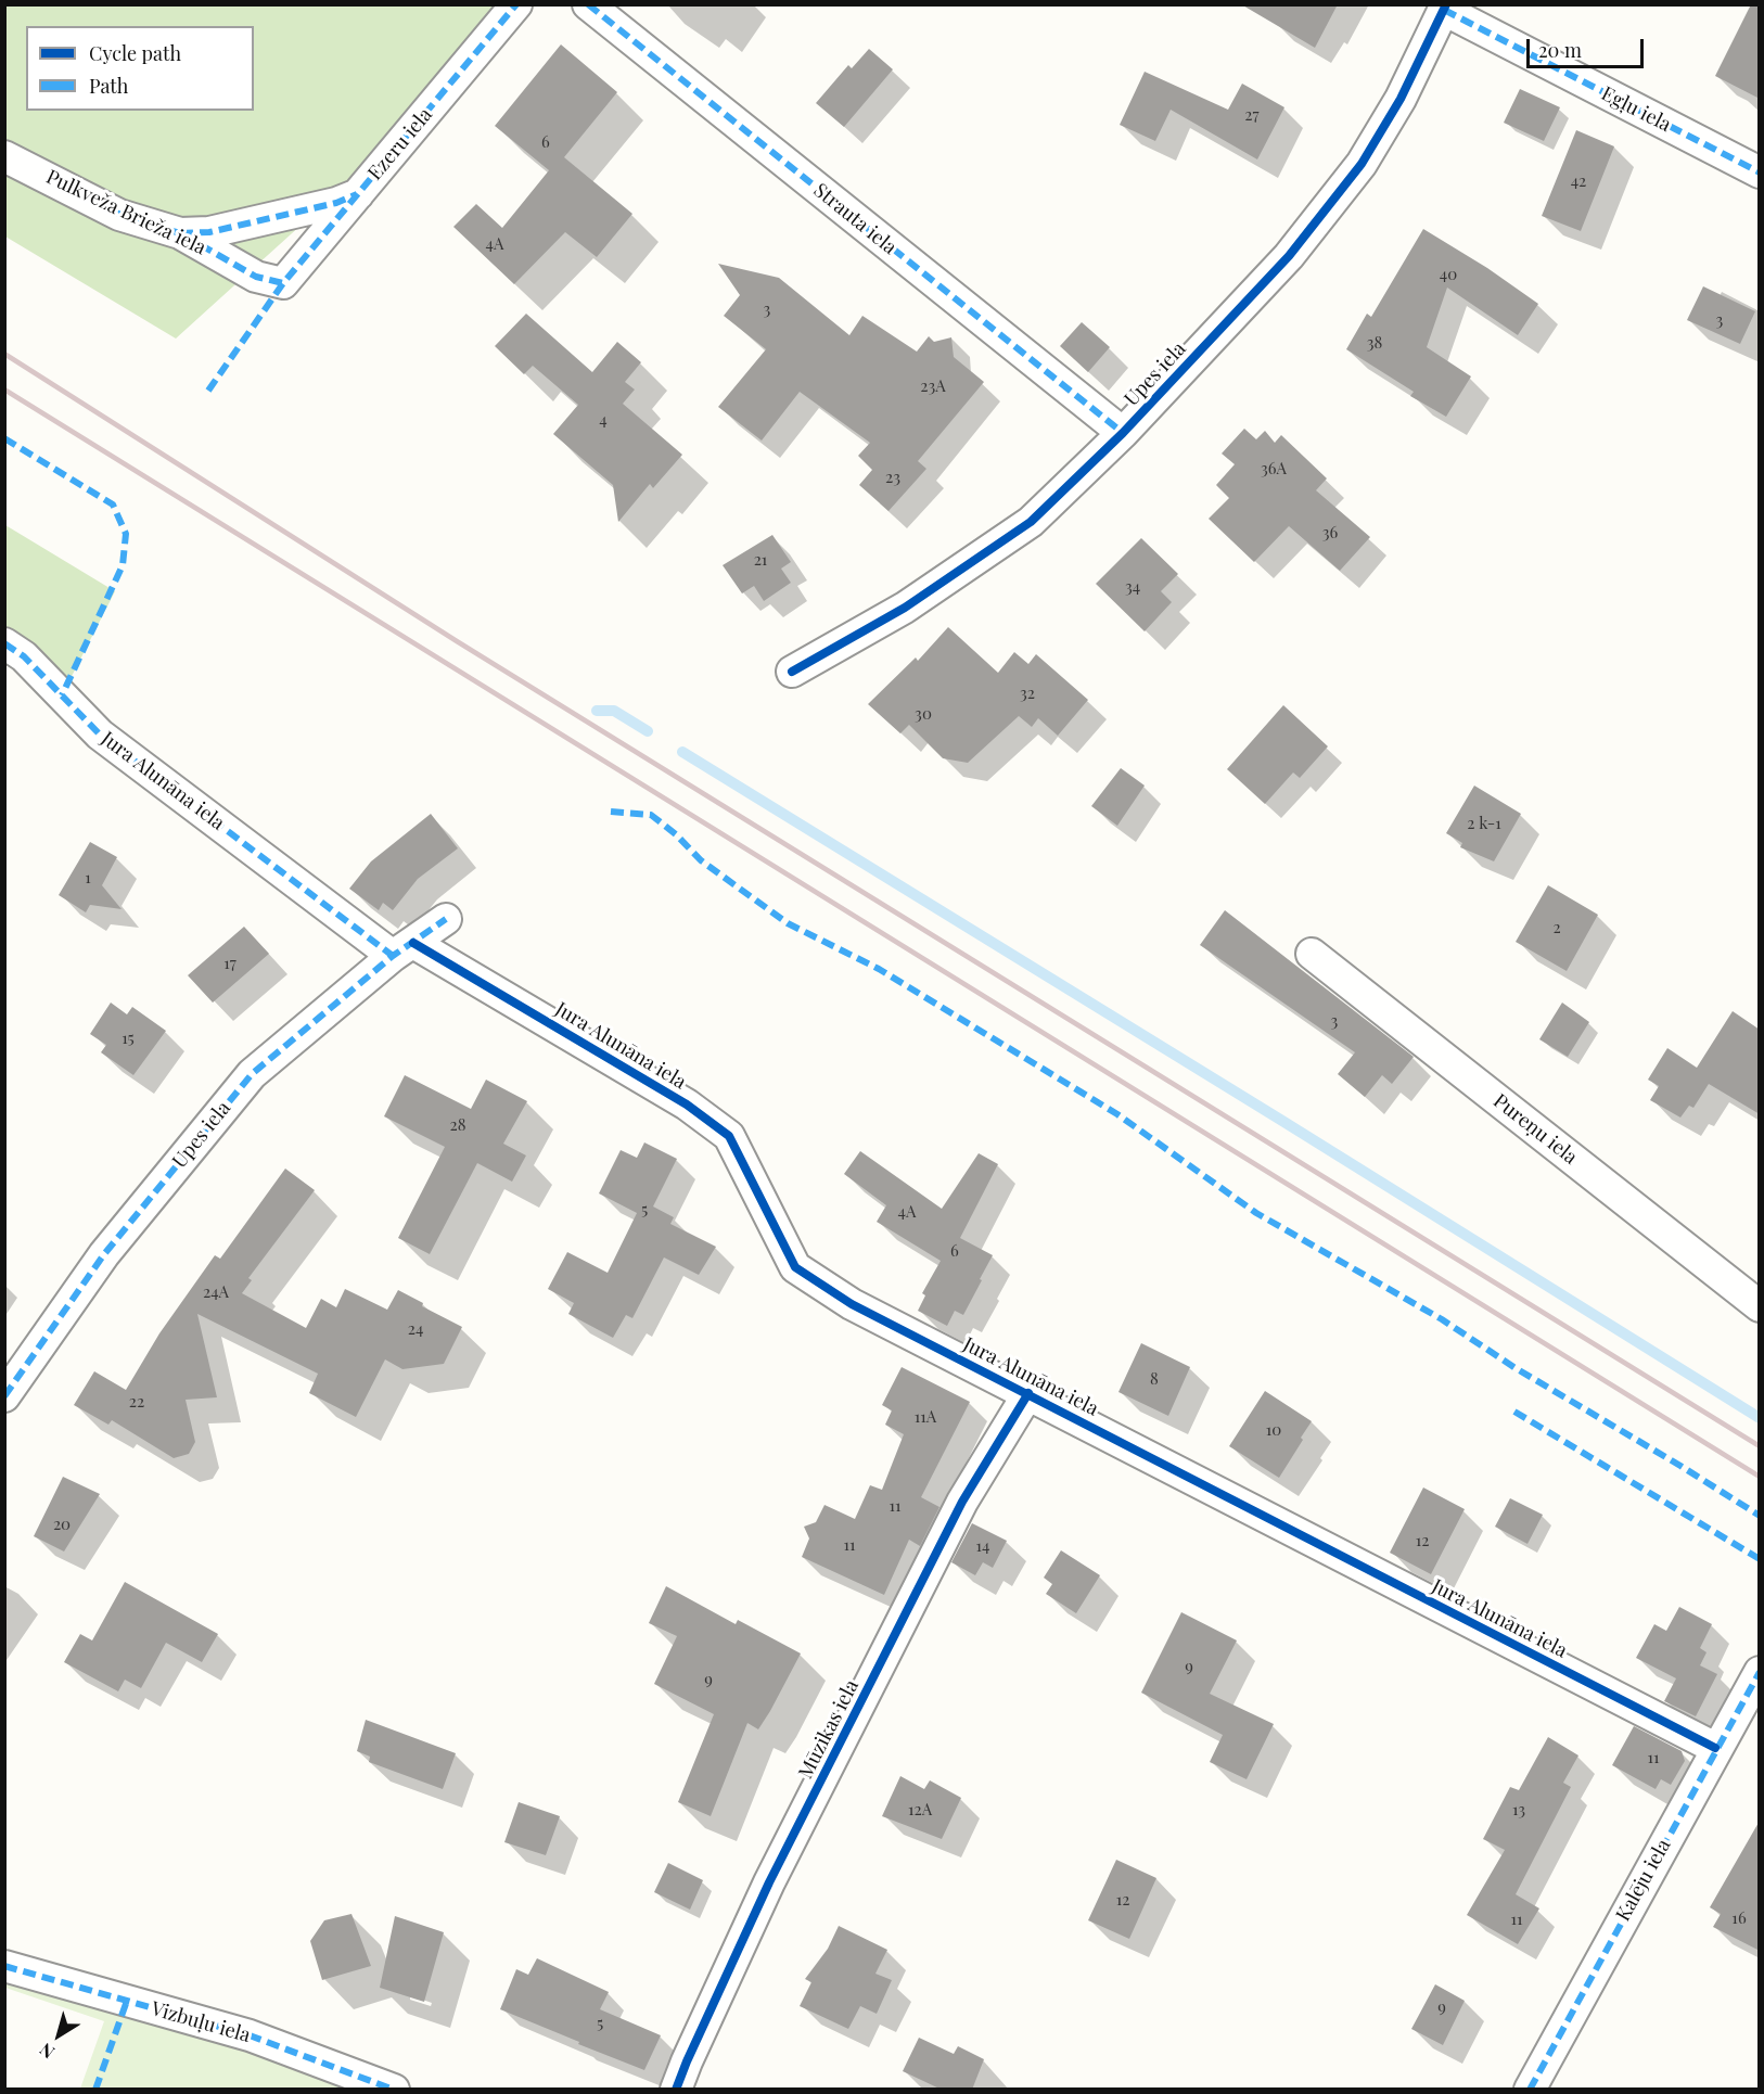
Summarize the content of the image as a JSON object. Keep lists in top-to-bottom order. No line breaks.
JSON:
{"streets":{"street":["Egļu iela","Ezeru iela","Pulkveža Brieža iela","Strauta iela","Upes iela","Jura Alunāna iela","Pureņu iela","Mūzikas iela","Kalēju iela","Vizbuļu iela"]},"crossings":[["Egļu iela","Upes iela"],["Ezeru iela","Pulkveža Brieža iela"],["Strauta iela","Upes iela"],["Upes iela","Jura Alunāna iela"],["Jura Alunāna iela","Mūzikas iela"],["Jura Alunāna iela","Kalēju iela"]],"house_numbers":["27","6","42","4A","40","3","3","38","23A","4","36A","23","36","21","34","32","30","2 k-1","1","2","17","3","15","28","5","4A","6","24A","24","8","22","11A","10","11","20","12","11","14","9","9","11","12A","13","12","16","11","9","5"],"legend":["Cycle path","Path"],"scale_bar":"20 m","north":"bottom left"}
